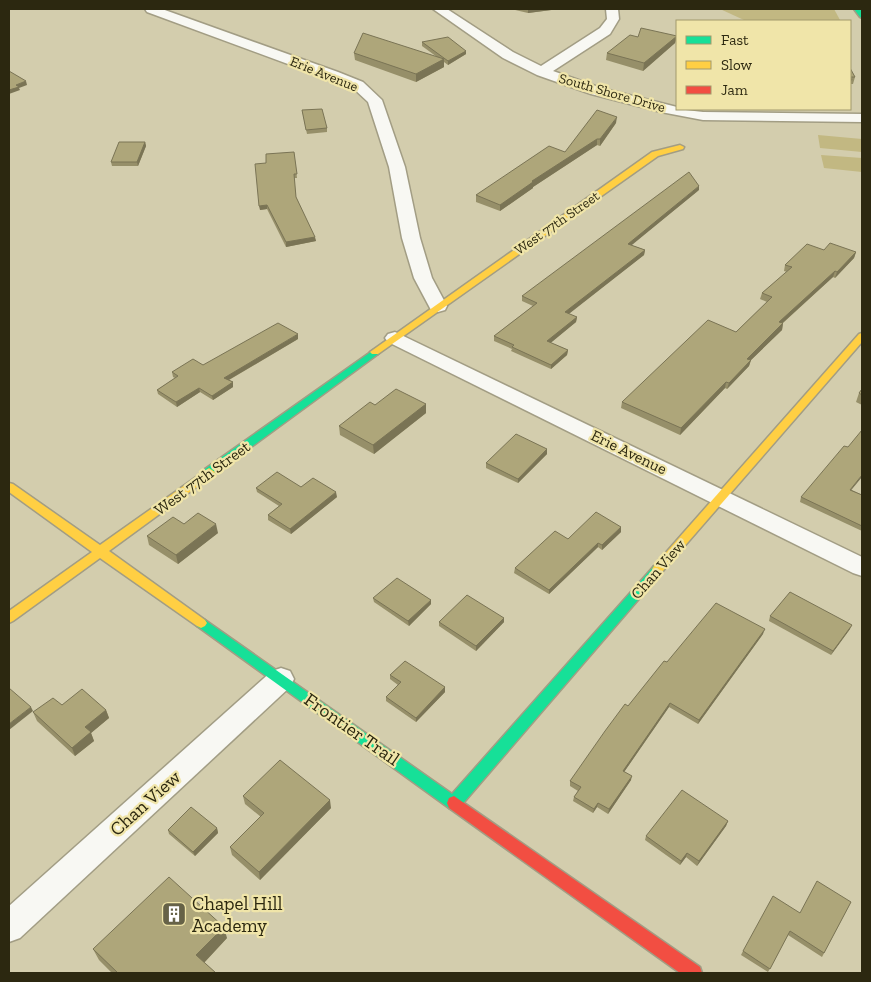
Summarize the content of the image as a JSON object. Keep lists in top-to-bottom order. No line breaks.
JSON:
{"streets":{"street":["Erie Avenue","South Shore Drive","West 77th Street","Chan View","Frontier Trail"]},"crossings":[["Erie Avenue","West 77th Street"],["Erie Avenue","Chan View"],["West 77th Street","Frontier Trail"],["Chan View","Frontier Trail"]],"places":{"building":["Chapel Hill Academy"]},"legend":["Fast","Slow","Jam"]}
